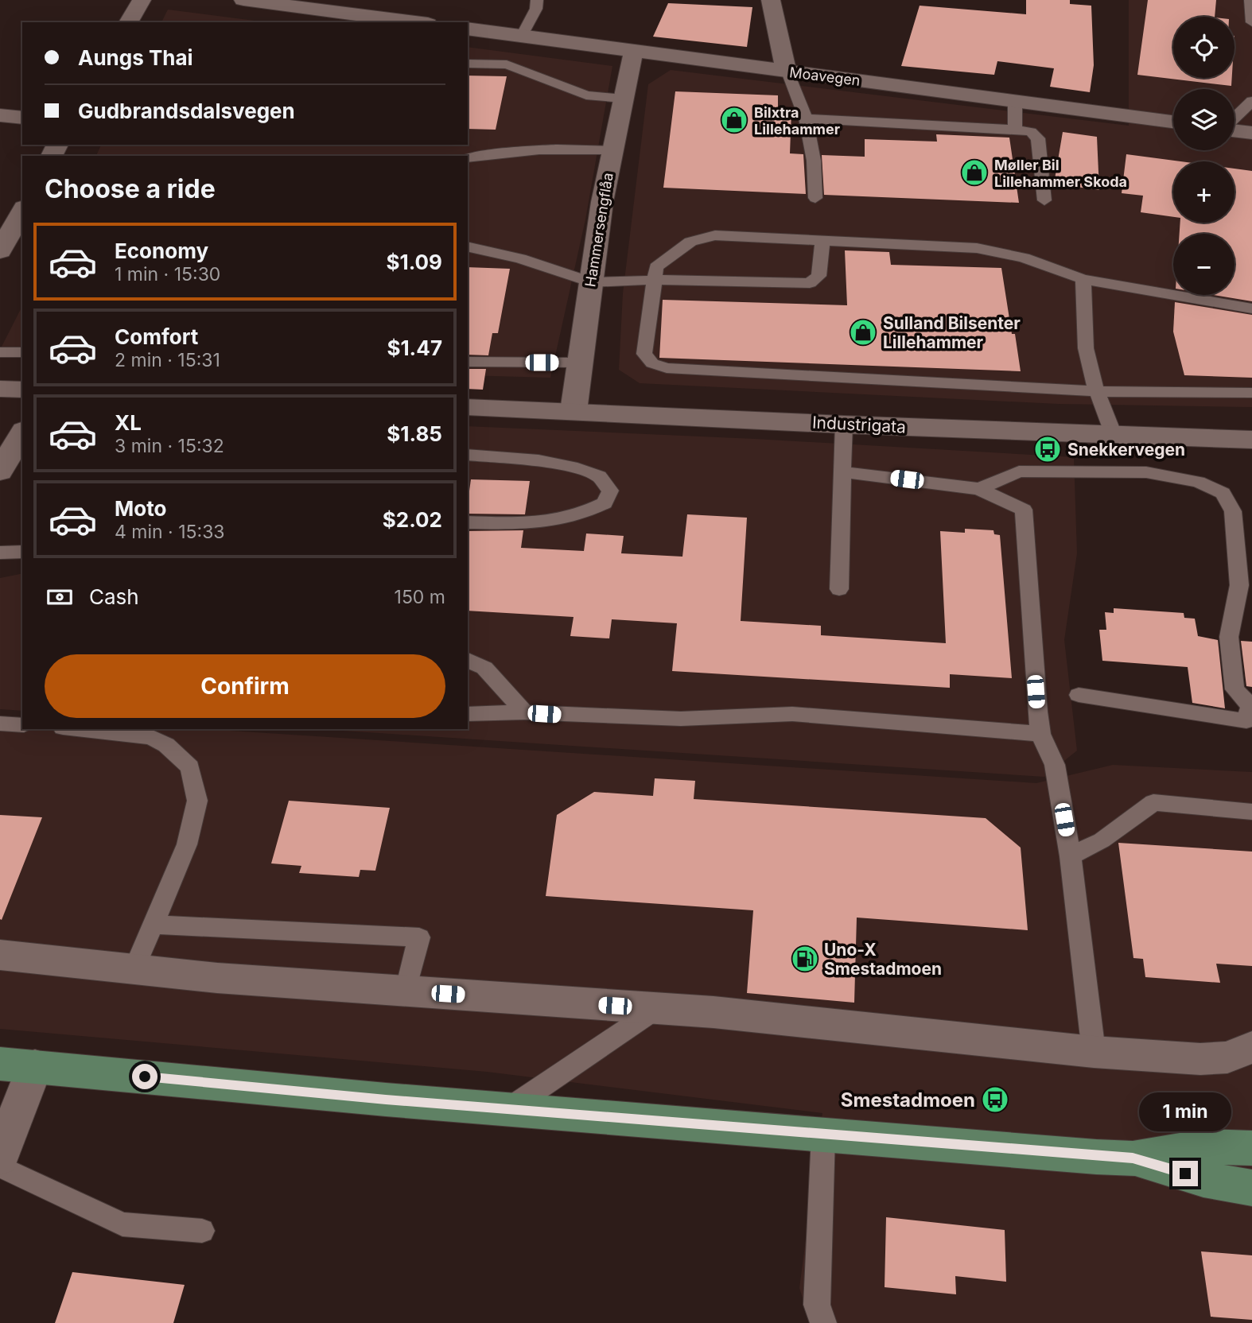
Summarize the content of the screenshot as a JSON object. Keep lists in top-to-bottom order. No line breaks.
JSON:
{"streets":{"street":["Moavegen","Hammersengflåa","Industrigata"]},"crossings":[["Moavegen","Hammersengflåa"],["Hammersengflåa","Industrigata"]],"places":{"shop":["Bilxtra Lillehammer","Møller Bil Lillehammer Skoda","Sulland Bilsenter Lillehammer"],"bus stop":["Snekkervegen","Smestadmoen"],"fuel station":["Uno-X Smestadmoen"]},"page":{"map_buttons":["+","−"],"banner":["Aungs Thai","Gudbrandsdalsvegen"],"heading":"Choose a ride","list":[{"name":"Economy","note":"1 min · 15:30","value":"$1.09"},{"name":"Comfort","note":"2 min · 15:31","value":"$1.47"},{"name":"XL","note":"3 min · 15:32","value":"$1.85"},{"name":"Moto","note":"4 min · 15:33","value":"$2.02"}],"pay":["Cash","150 m"],"buttons":"Confirm","bubble":"1 min"}}
